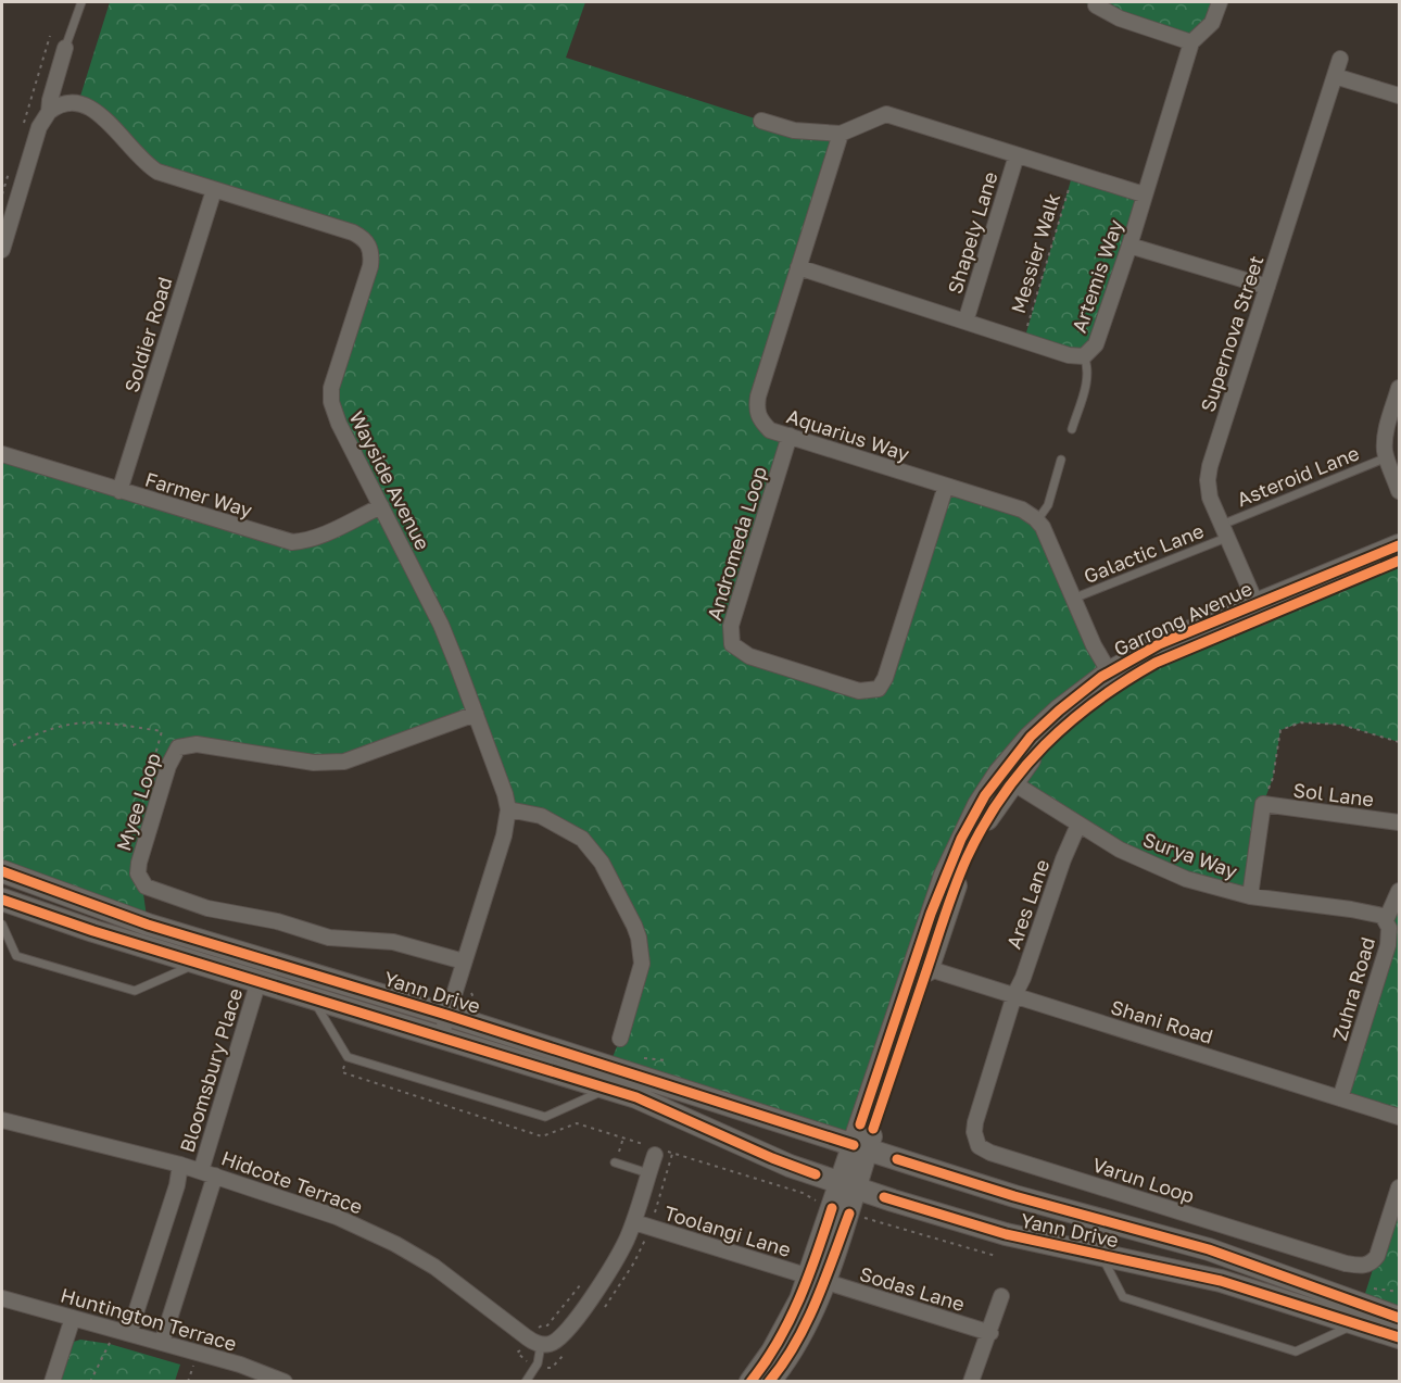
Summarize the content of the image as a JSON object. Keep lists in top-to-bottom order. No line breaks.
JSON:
{"streets":{"street":["Shapely Lane","Artemis Way","Supernova Street","Soldier Road","Aquarius Way","Wayside Avenue","Farmer Way","Andromeda Loop","Garrong Avenue","Sol Lane","Myee Loop","Surya Way","Ares Lane","Zuhra Road","Yann Drive","Shani Road","Bloomsbury Place","Varun Loop","Hidcote Terrace","Toolangi Lane","Sodas Lane","Huntington Terrace"],"lane":["Asteroid Lane","Galactic Lane"],"path":["Messier Walk"]},"crossings":[["Shapely Lane","Artemis Way"],["Messier Walk","Artemis Way"],["Artemis Way","Aquarius Way"],["Supernova Street","Asteroid Lane"],["Supernova Street","Galactic Lane"],["Supernova Street","Garrong Avenue"],["Soldier Road","Wayside Avenue"],["Soldier Road","Farmer Way"],["Aquarius Way","Andromeda Loop"],["Asteroid Lane","Galactic Lane"],["Wayside Avenue","Farmer Way"],["Wayside Avenue","Myee Loop"],["Wayside Avenue","Yann Drive"],["Garrong Avenue","Surya Way"],["Garrong Avenue","Yann Drive"],["Garrong Avenue","Shani Road"],["Garrong Avenue","Toolangi Lane"],["Garrong Avenue","Sodas Lane"],["Surya Way","Ares Lane"],["Surya Way","Zuhra Road"],["Ares Lane","Shani Road"],["Ares Lane","Varun Loop"],["Zuhra Road","Shani Road"],["Yann Drive","Bloomsbury Place"],["Shani Road","Varun Loop"],["Bloomsbury Place","Hidcote Terrace"],["Bloomsbury Place","Huntington Terrace"],["Toolangi Lane","Sodas Lane"]]}
